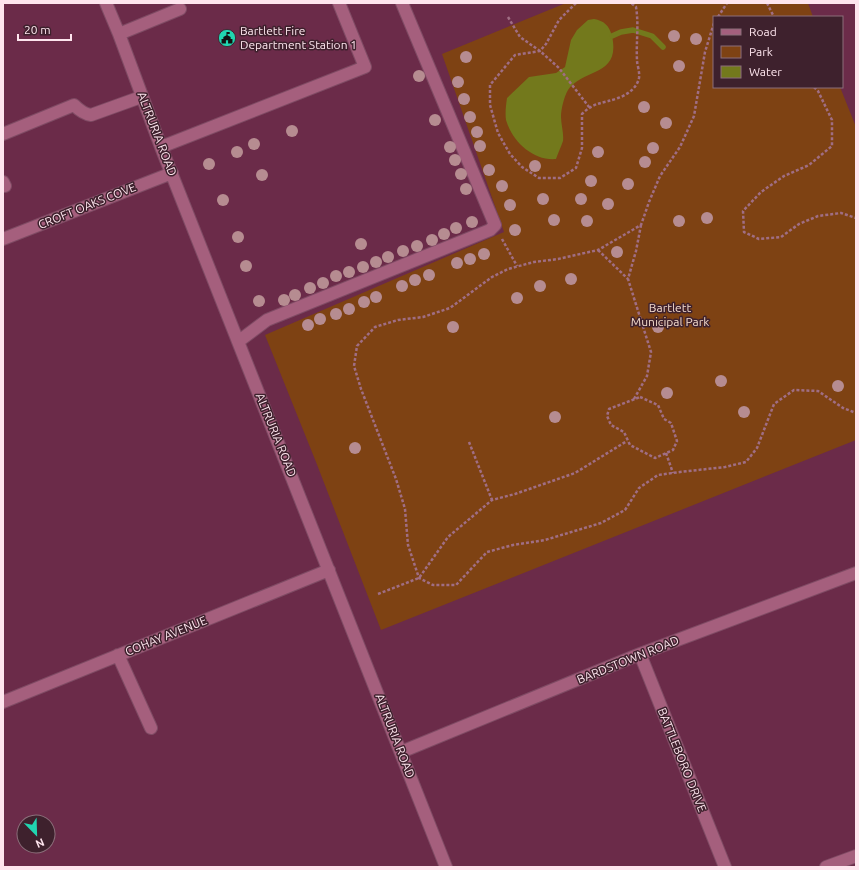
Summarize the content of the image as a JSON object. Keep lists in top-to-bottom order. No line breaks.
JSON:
{"streets":{"street":["ALTRURIA ROAD","CROFT OAKS COVE","COHAY AVENUE","BARDSTOWN ROAD","BATTLEBORO DRIVE"]},"crossings":[["ALTRURIA ROAD","CROFT OAKS COVE"],["ALTRURIA ROAD","COHAY AVENUE"],["ALTRURIA ROAD","BARDSTOWN ROAD"],["BARDSTOWN ROAD","BATTLEBORO DRIVE"]],"parks":["Bartlett Municipal Park"],"places":{"public building":["Bartlett Fire Department Station 1"]},"legend":["Road","Park","Water"],"scale_bar":"20 m","north":"bottom right"}
